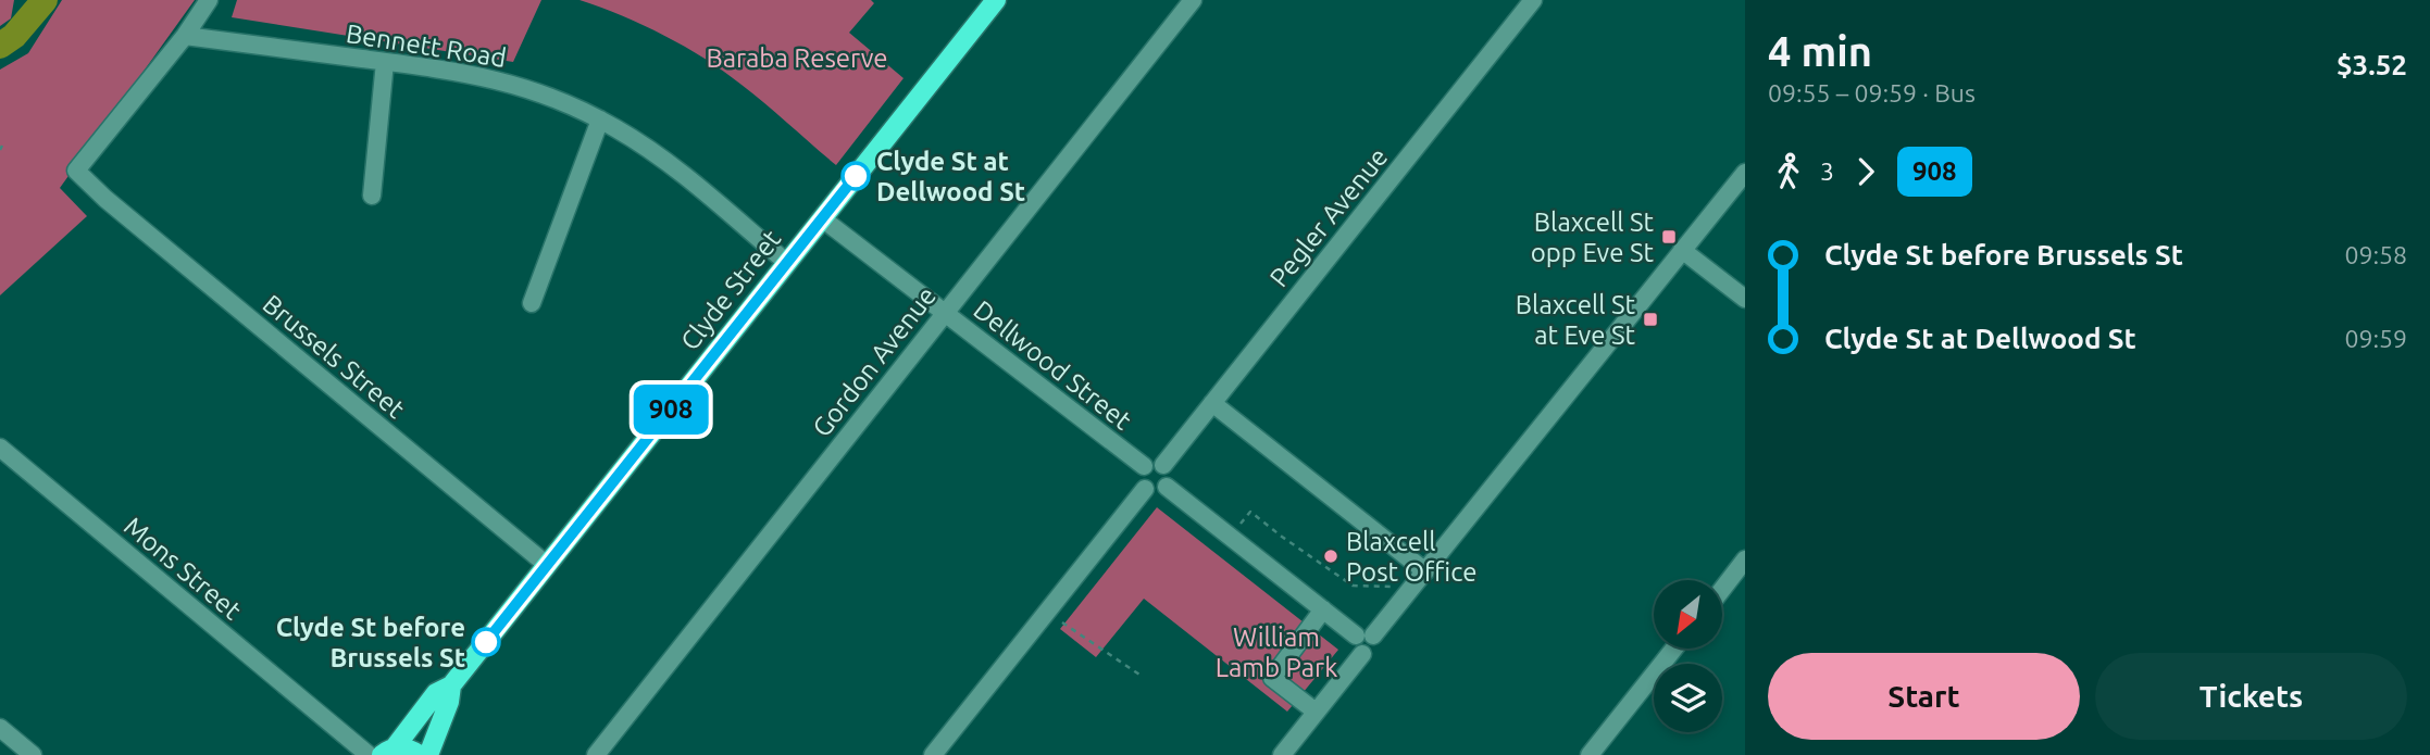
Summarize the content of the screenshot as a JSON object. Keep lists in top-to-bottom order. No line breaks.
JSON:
{"streets":{"main road":["Clyde Street"],"street":["Bennett Road","Pegler Avenue","Brussels Street","Gordon Avenue","Dellwood Street","Mons Street"]},"crossings":[["Bennett Road","Clyde Street"],["Bennett Road","Brussels Street"],["Pegler Avenue","Dellwood Street"],["Clyde Street","Brussels Street"],["Clyde Street","Dellwood Street"],["Gordon Avenue","Dellwood Street"]],"parks":["Baraba Reserve","William Lamb Park"],"places":{"other":["Clyde St at Dellwood St","Blaxcell Post Office","Clyde St before Brussels St"],"transit":["Blaxcell St opp Eve St","Blaxcell St at Eve St"]},"lines":["bus line 908"],"north":"bottom left","page":{"on_map":"908","heading":["4 min","09:55 – 09:59 · Bus","$3.52"],"legs":["3","908"],"list":[{"name":"Clyde St before Brussels St","value":"09:58"},{"name":"Clyde St at Dellwood St","value":"09:59"}],"buttons":["Start","Tickets"]}}
